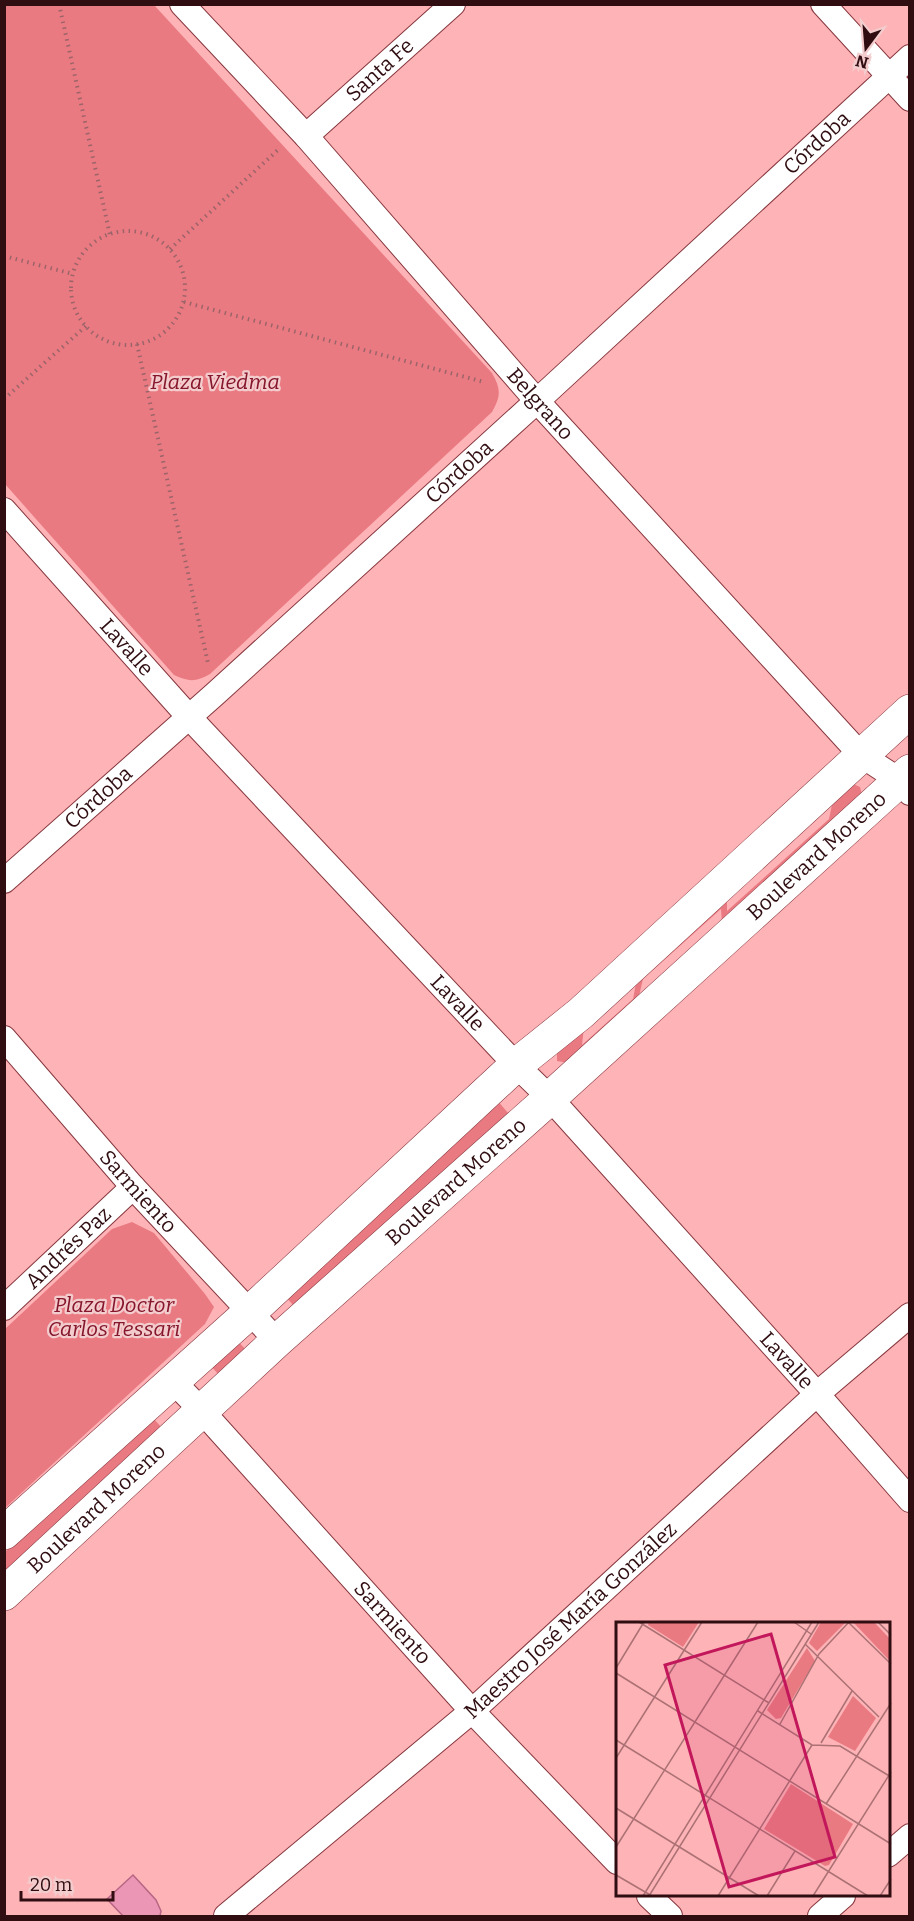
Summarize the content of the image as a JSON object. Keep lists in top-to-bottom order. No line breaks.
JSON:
{"streets":{"main road":["Boulevard Moreno"],"street":["Santa Fe","Córdoba","Belgrano","Lavalle","Sarmiento","Andrés Paz","Maestro José María González"]},"crossings":[["Santa Fe","Belgrano"],["Córdoba","Belgrano"],["Córdoba","Lavalle"],["Belgrano","Boulevard Moreno"],["Lavalle","Boulevard Moreno"],["Lavalle","Maestro José María González"],["Boulevard Moreno","Sarmiento"],["Sarmiento","Andrés Paz"],["Sarmiento","Maestro José María González"]],"parks":["Plaza Viedma","Plaza Doctor Carlos Tessari"],"scale_bar":"20 m","north":"bottom"}
